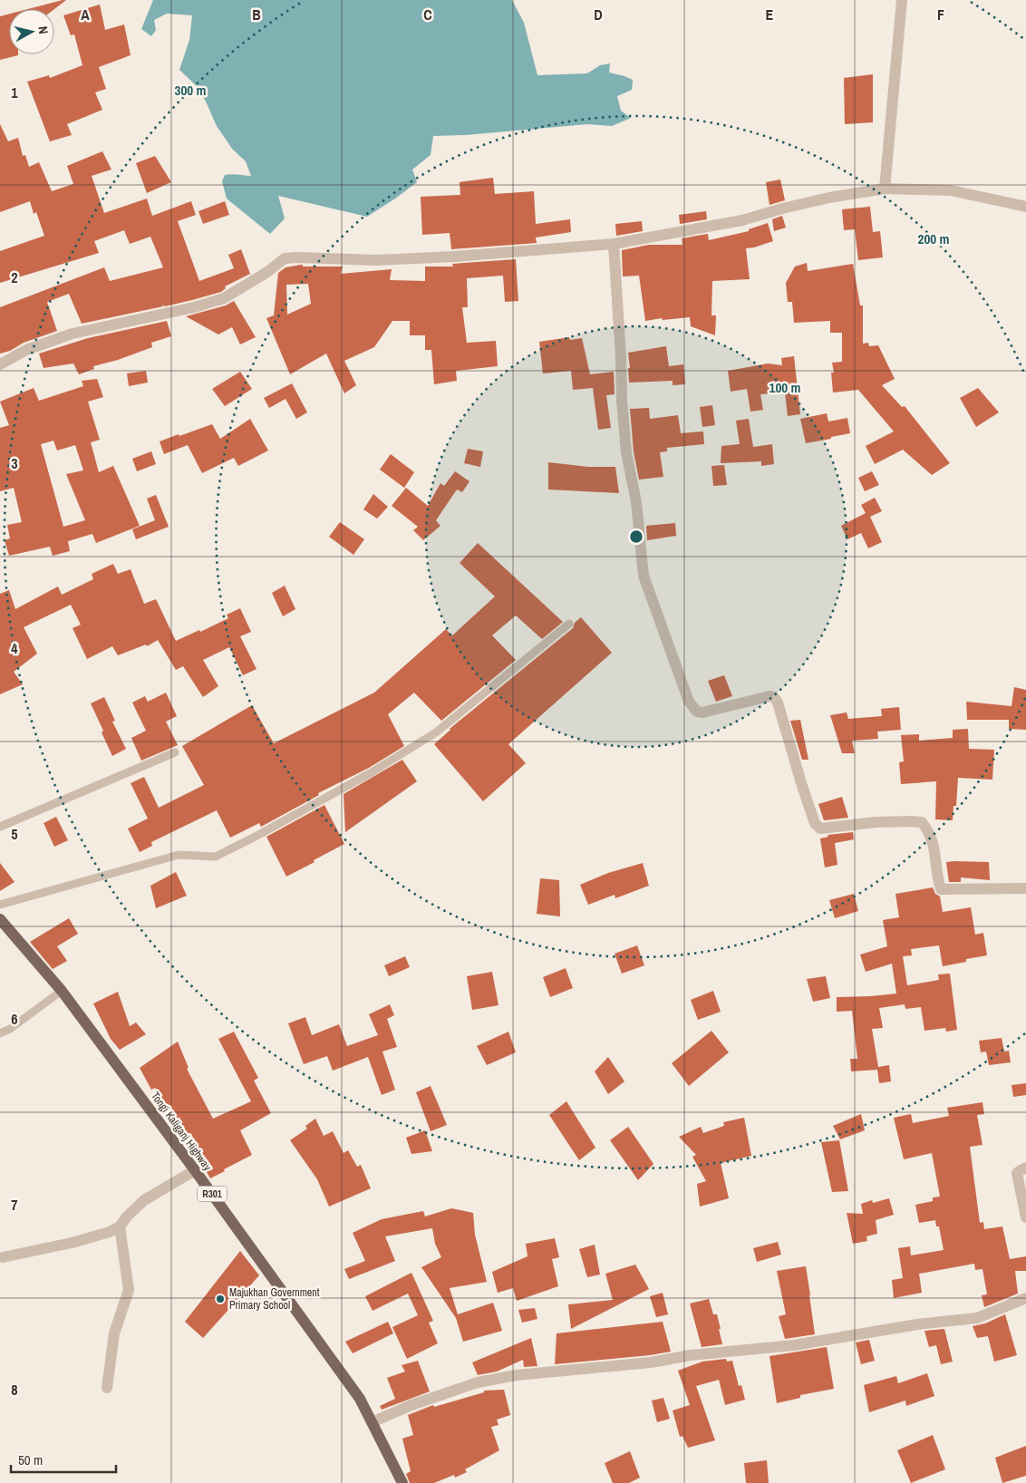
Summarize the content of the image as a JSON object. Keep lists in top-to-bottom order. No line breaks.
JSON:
{"streets":{"main road":["Tongi Kaliganj Highway","R301"]},"places":["Majukhan Government Primary School"],"scale_bar":"50 m","north":"right","grid":{"columns":["A","B","C","D","E","F"],"rows":["1","2","3","4","5","6","7","8"]},"rings":["300 m","200 m","100 m"]}
